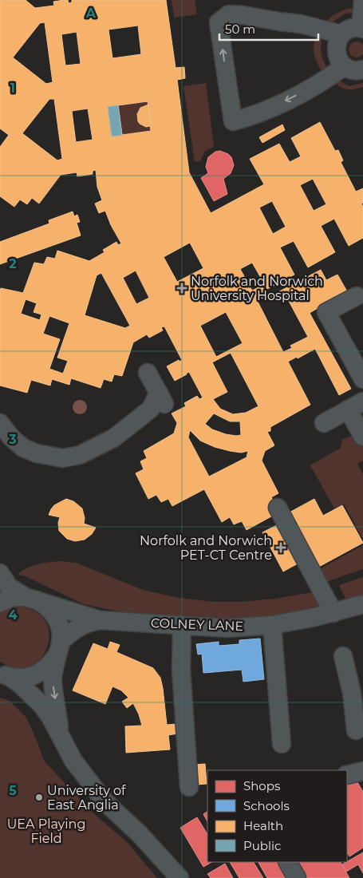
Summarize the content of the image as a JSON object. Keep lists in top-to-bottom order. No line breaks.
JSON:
{"streets":{"street":["COLNEY LANE"]},"parks":["UEA Playing Field"],"places":{"health":["Norfolk and Norwich University Hospital","Norfolk and Norwich PET-CT Centre"],"other":["University of East Anglia"]},"legend":["Shops","Schools","Health","Public"],"scale_bar":"50 m","grid":{"columns":["A"],"rows":["1","2","3","4","5"]}}
